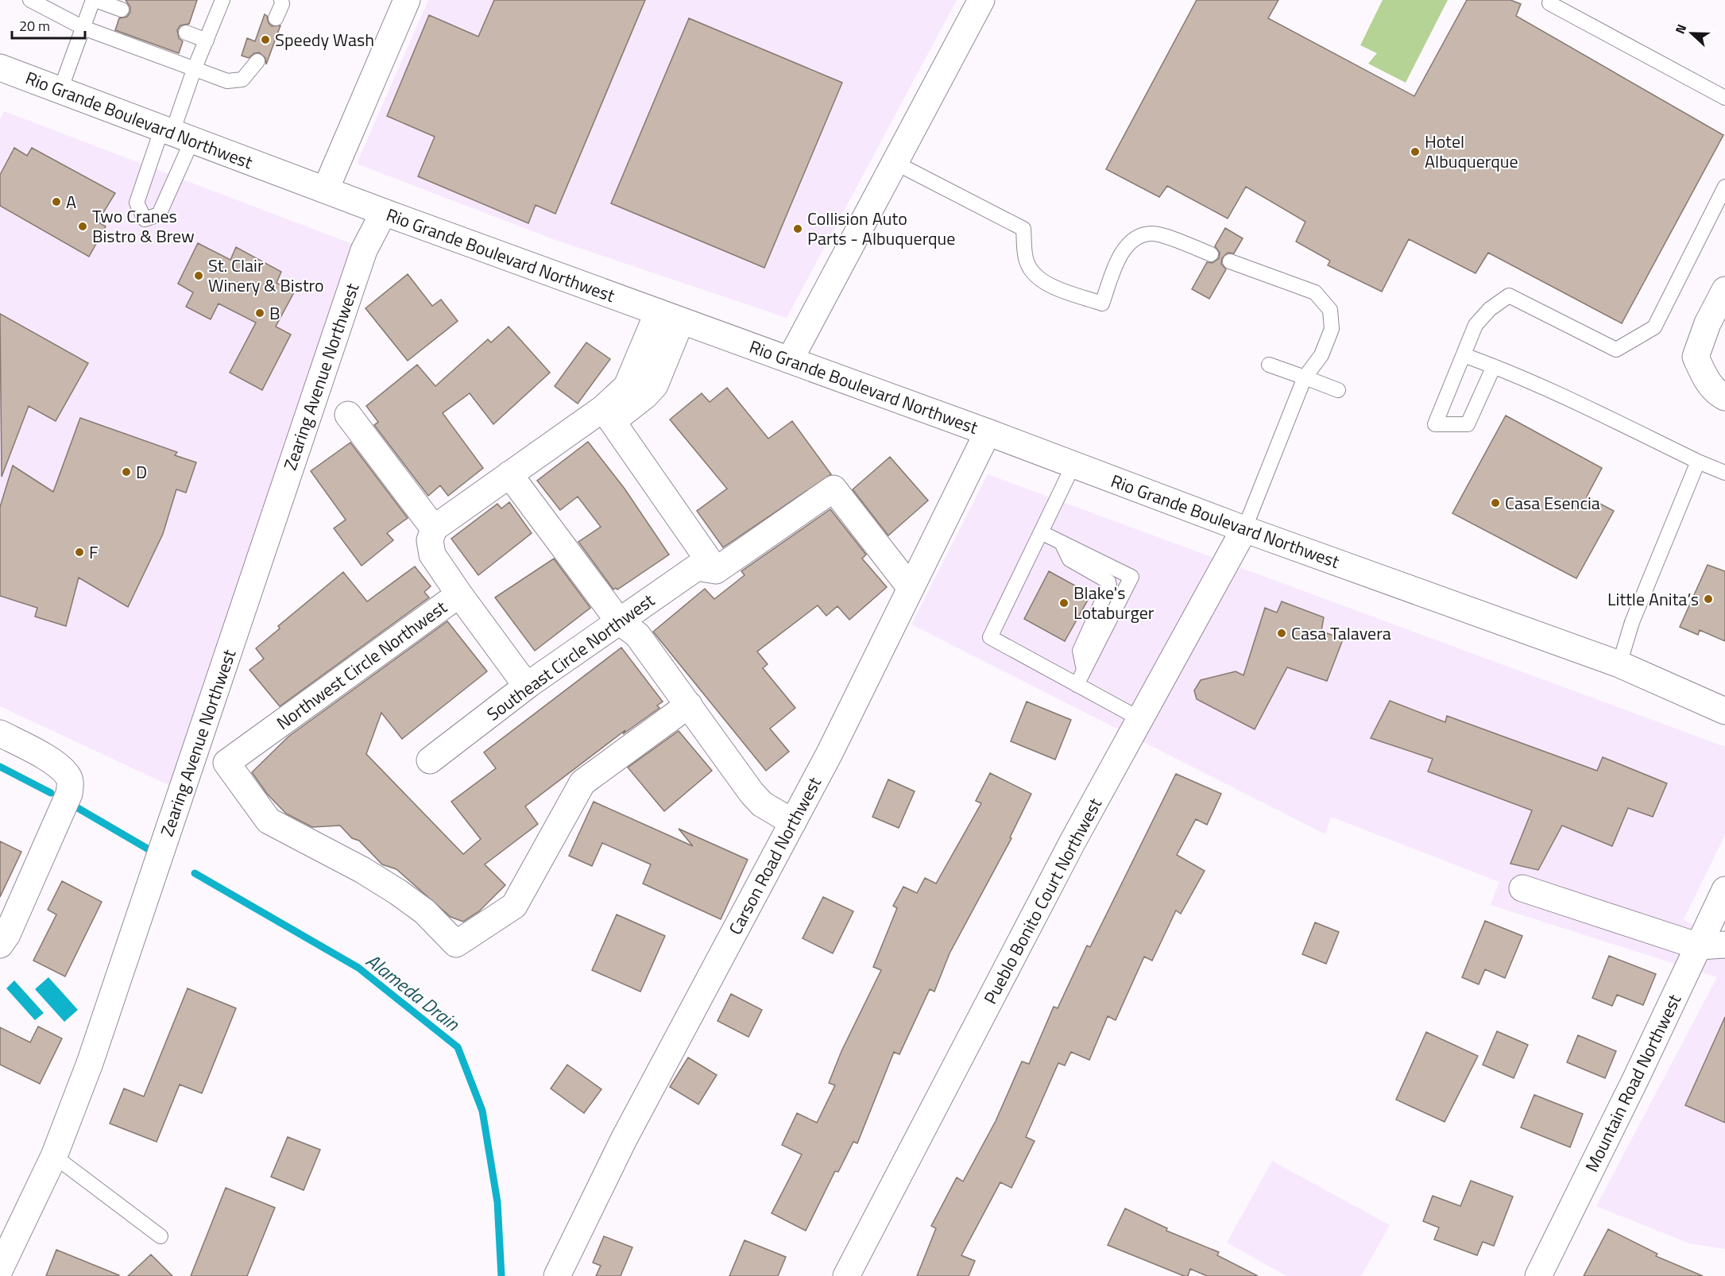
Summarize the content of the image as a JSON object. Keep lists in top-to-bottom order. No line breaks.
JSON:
{"streets":{"street":["Rio Grande Boulevard Northwest","Zearing Avenue Northwest","Southeast Circle Northwest","Northwest Circle Northwest","Carson Road Northwest","Pueblo Bonito Court Northwest","Mountain Road Northwest"]},"crossings":[["Rio Grande Boulevard Northwest","Zearing Avenue Northwest"],["Rio Grande Boulevard Northwest","Carson Road Northwest"],["Rio Grande Boulevard Northwest","Pueblo Bonito Court Northwest"]],"water":["Alameda Drain"],"places":["Speedy Wash","Hotel Albuquerque","A","Two Cranes Bistro & Brew","Collision Auto Parts - Albuquerque","St. Clair Winery & Bistro","B","D","Casa Esencia","F","Little Anita’s","Blake's Lotaburger","Casa Talavera"],"scale_bar":"20 m","north":"left"}
